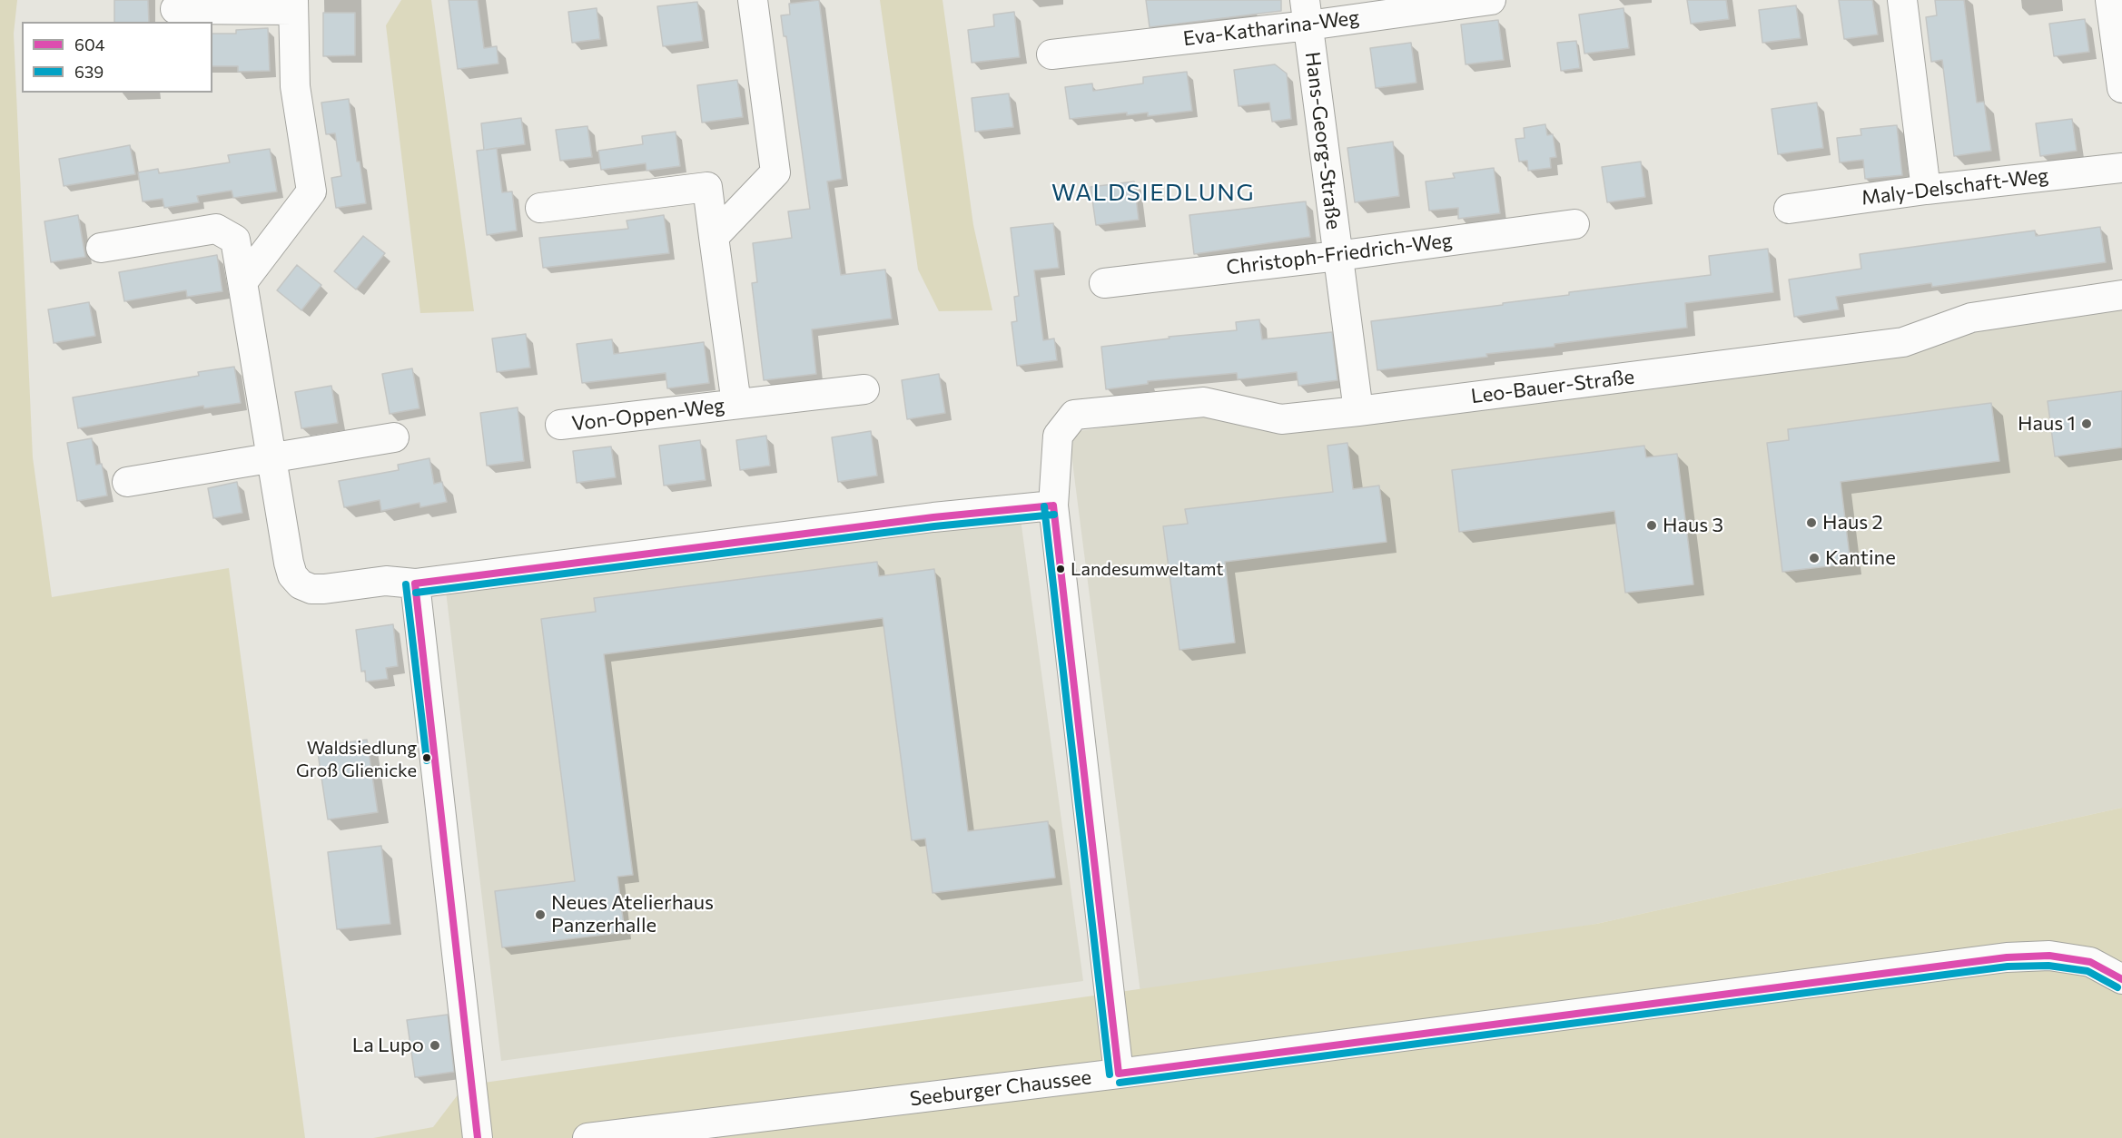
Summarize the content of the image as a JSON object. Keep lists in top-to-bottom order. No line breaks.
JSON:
{"streets":{"street":["Eva-Katharina-Weg","Hans-Georg-Straße","Maly-Delschaft-Weg","Christoph-Friedrich-Weg","Leo-Bauer-Straße","Von-Oppen-Weg","Seeburger Chaussee"]},"crossings":[["Eva-Katharina-Weg","Hans-Georg-Straße"],["Hans-Georg-Straße","Christoph-Friedrich-Weg"],["Hans-Georg-Straße","Leo-Bauer-Straße"],["Leo-Bauer-Straße","Seeburger Chaussee"]],"districts":["WALDSIEDLUNG"],"places":["Haus 1","Haus 2","Haus 3","Kantine","Landesumweltamt","Waldsiedlung Groß Glienicke","Neues Atelierhaus Panzerhalle","La Lupo"],"lines":["transit line 604","transit line 639"],"legend":["604","639"]}
